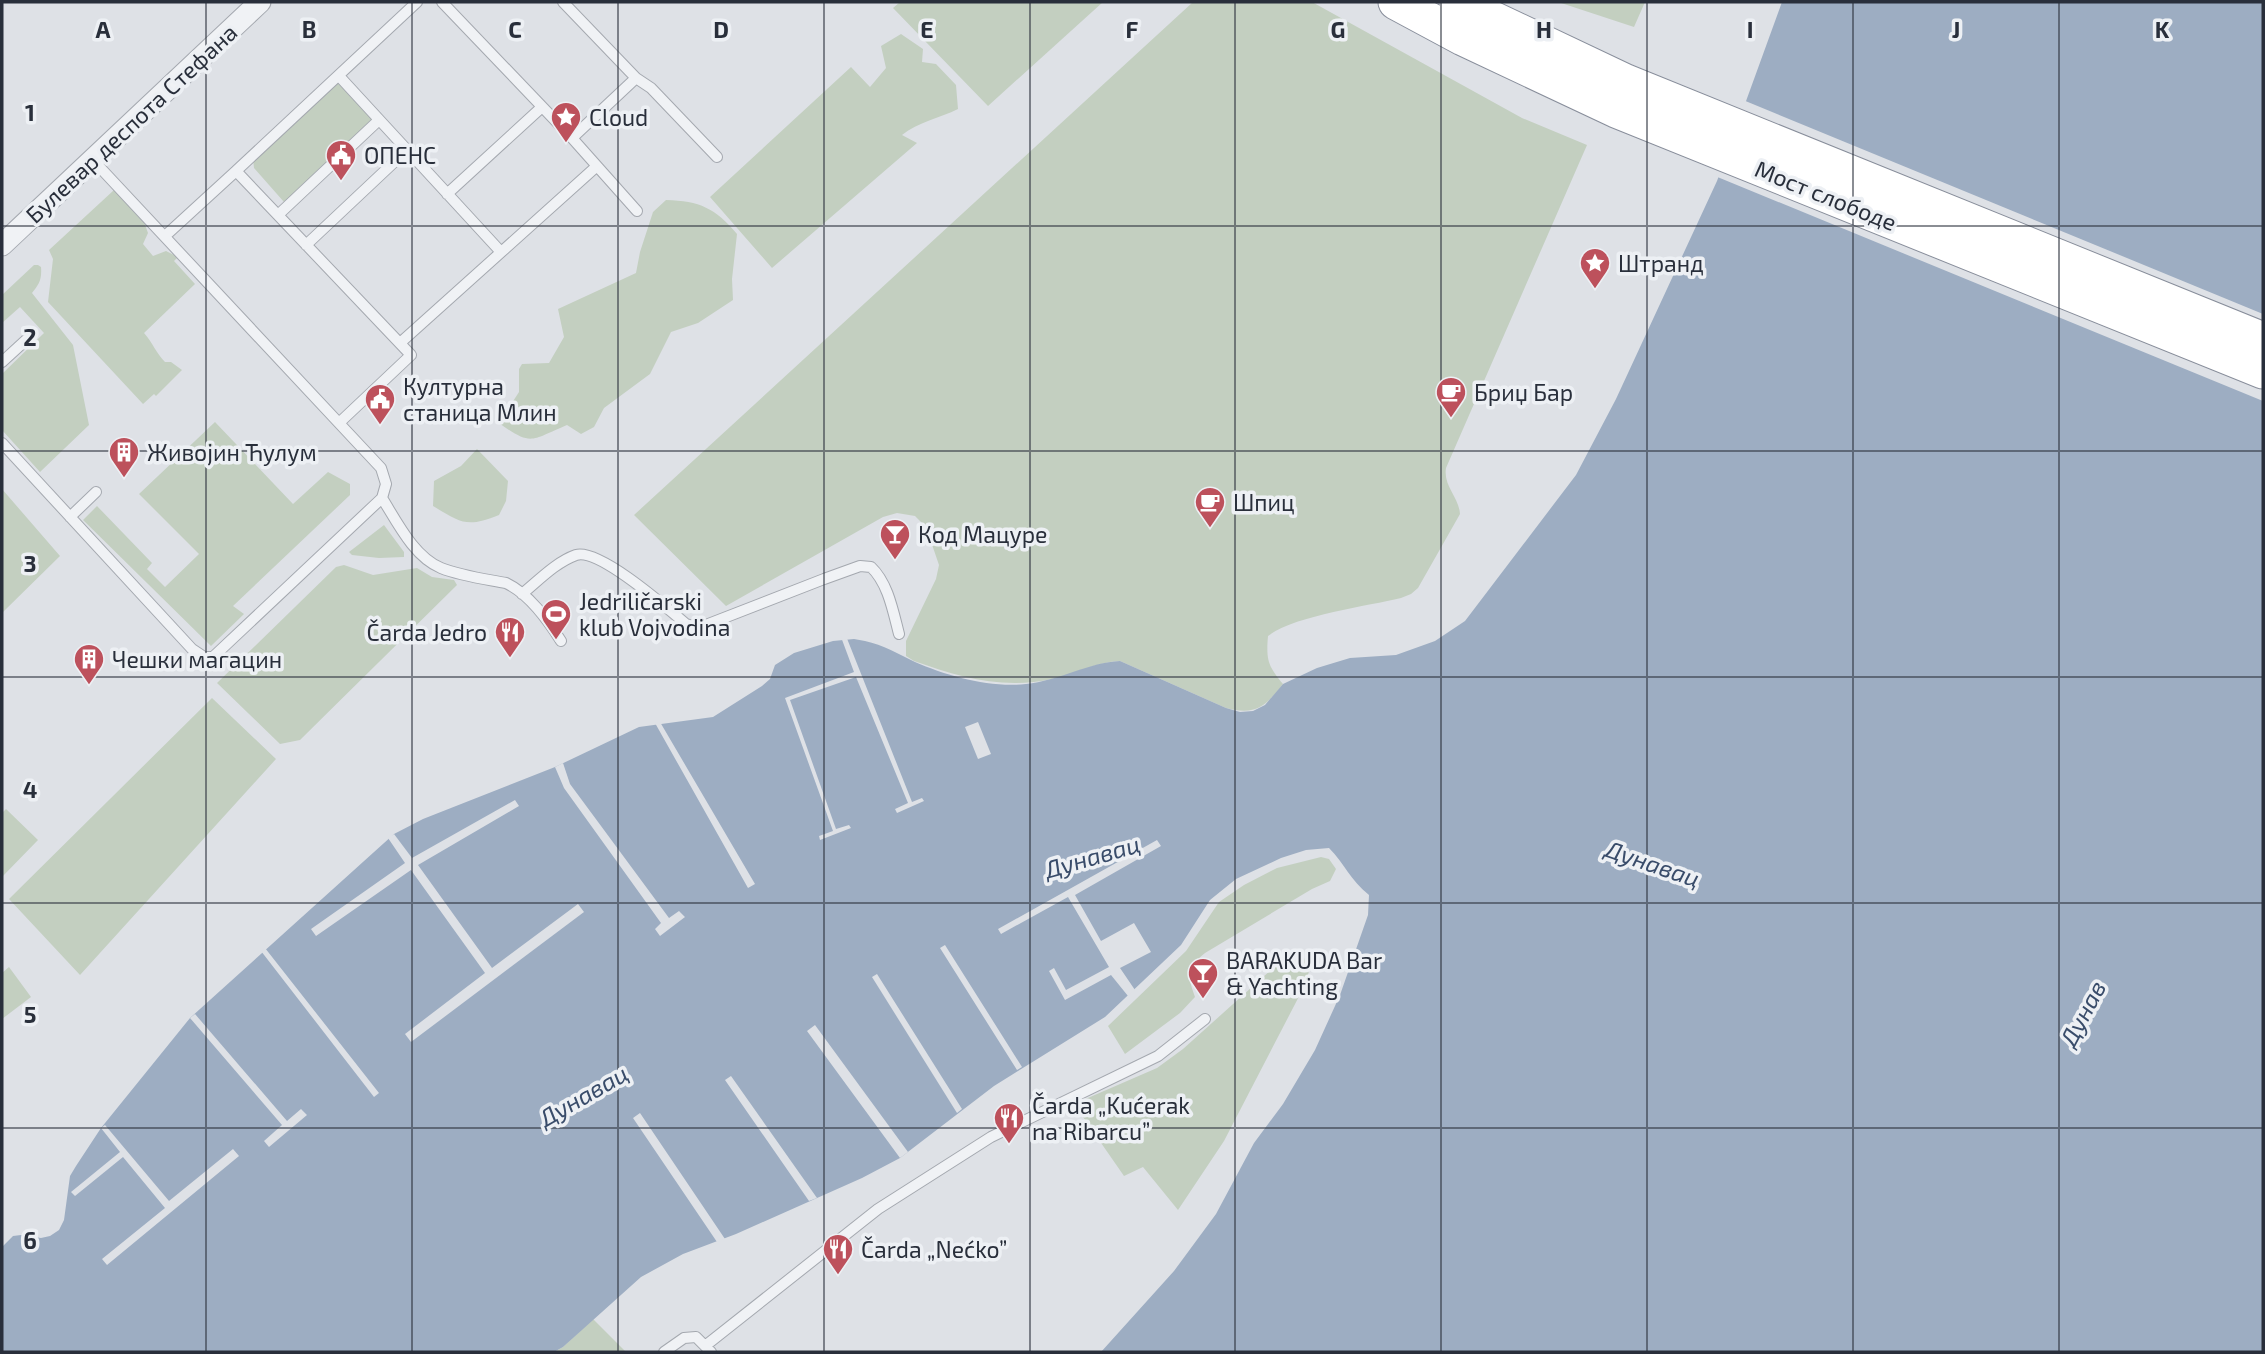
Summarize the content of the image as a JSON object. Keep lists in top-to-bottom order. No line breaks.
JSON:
{"streets":{"highway":["Мост слободе"],"street":["Булевар деспота Стефана"]},"water":["Дунавац","Дунав"],"places":{"place":["Cloud","Штранд"],"public building":["ОПЕНС","Културна станица Млин"],"cafe":["Бриџ Бар","Шпиц"],"building":["Живојин Ћулум","Чешки магацин"],"bar":["Код Мацуре","BARAKUDA Bar & Yachting"],"sports":["Jedriličarski klub Vojvodina"],"restaurant":["Čarda Jedro","Čarda „Kućerak na Ribarcu”","Čarda „Nećko”"]},"grid":{"columns":["A","B","C","D","E","F","G","H","I","J","K"],"rows":["1","2","3","4","5","6"]}}
